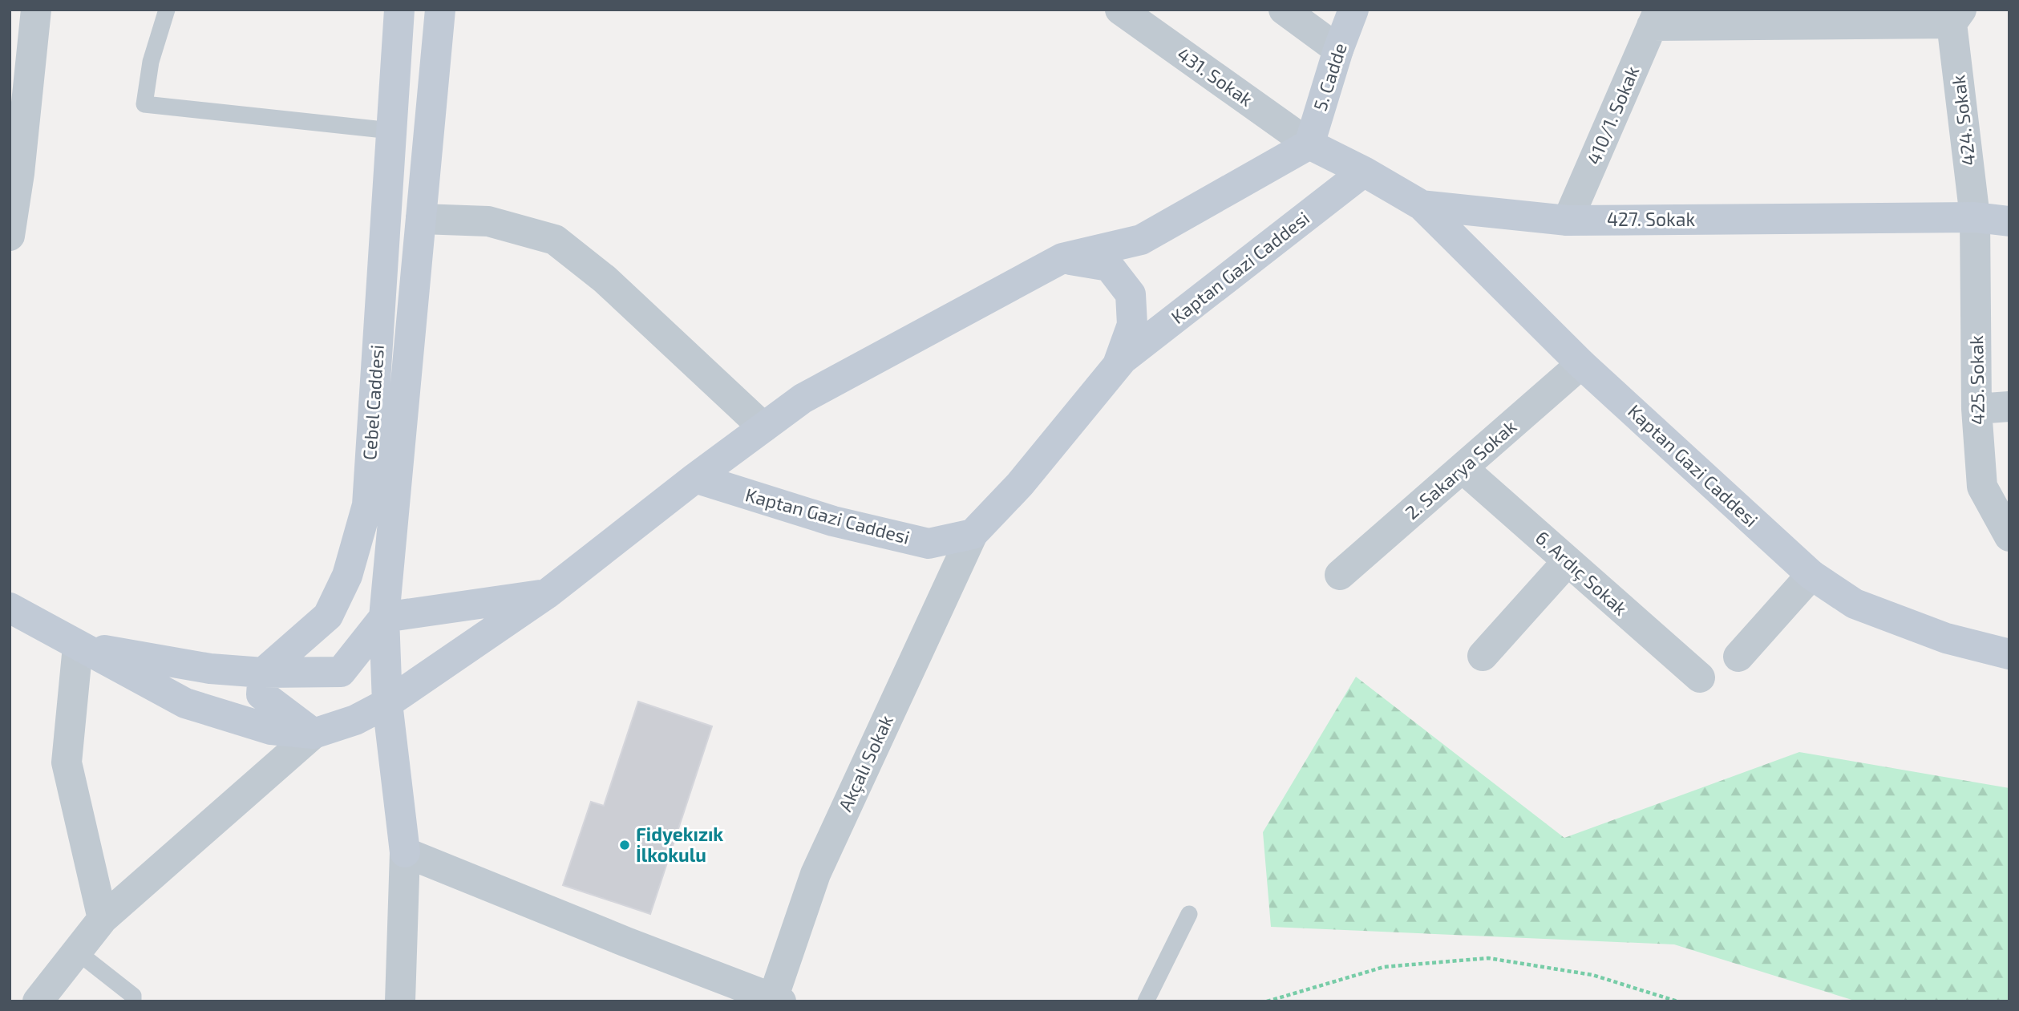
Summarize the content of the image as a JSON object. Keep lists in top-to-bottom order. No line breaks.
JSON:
{"streets":{"main road":["5. Cadde","427. Sokak","Kaptan Gazi Caddesi","Cebel Caddesi"],"street":["431. Sokak","410/1. Sokak","424. Sokak","425. Sokak","2. Sakarya Sokak","6. Ardıç Sokak","Akçalı Sokak"]},"crossings":[["431. Sokak","5. Cadde"],["431. Sokak","427. Sokak"],["5. Cadde","427. Sokak"],["410/1. Sokak","424. Sokak"],["410/1. Sokak","427. Sokak"],["424. Sokak","427. Sokak"],["424. Sokak","425. Sokak"],["427. Sokak","Kaptan Gazi Caddesi"],["427. Sokak","425. Sokak"],["Kaptan Gazi Caddesi","2. Sakarya Sokak"],["Kaptan Gazi Caddesi","Akçalı Sokak"],["2. Sakarya Sokak","6. Ardıç Sokak"]],"places":["Fidyekızık İlkokulu"]}
